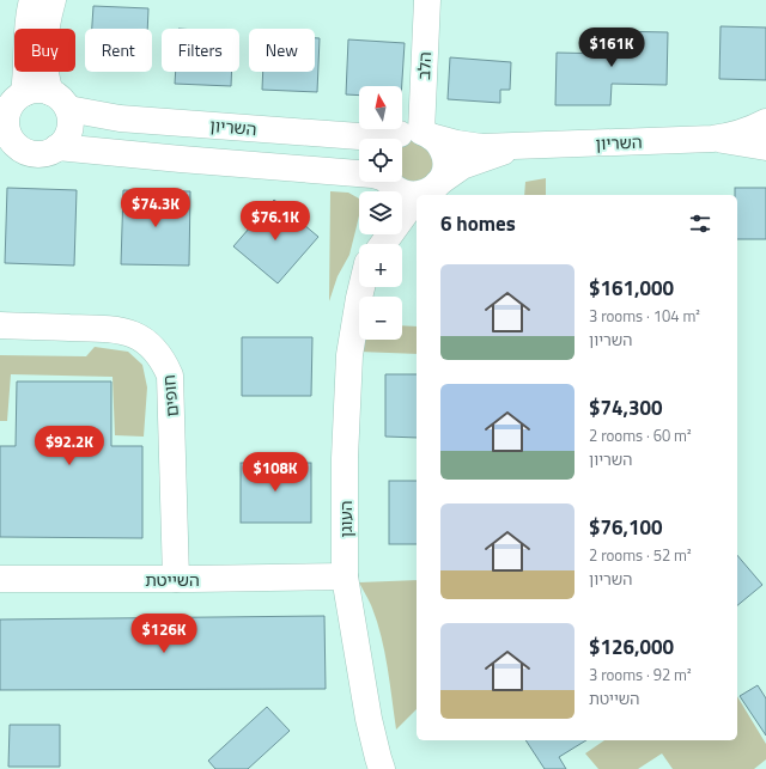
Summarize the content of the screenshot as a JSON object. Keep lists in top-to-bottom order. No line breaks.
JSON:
{"streets":{"street":["הלב","השריון","חופים","העוגן","השייטת"]},"crossings":[["הלב","השריון"],["חופים","השייטת"],["העוגן","השייטת"]],"north":"top","page":{"price":["$161K","$74.3K","$76.1K","$92.2K","$108K","$126K"],"chip":["Buy","Rent","Filters","New"],"map_buttons":["+","−"],"heading":"6 homes","list":[{"name":"$161,000","note":"3 rooms · 104 m² · השריון"},{"name":"$74,300","note":"2 rooms · 60 m² · השריון"},{"name":"$76,100","note":"2 rooms · 52 m² · השריון"},{"name":"$126,000","note":"3 rooms · 92 m² · השייטת"}]}}
